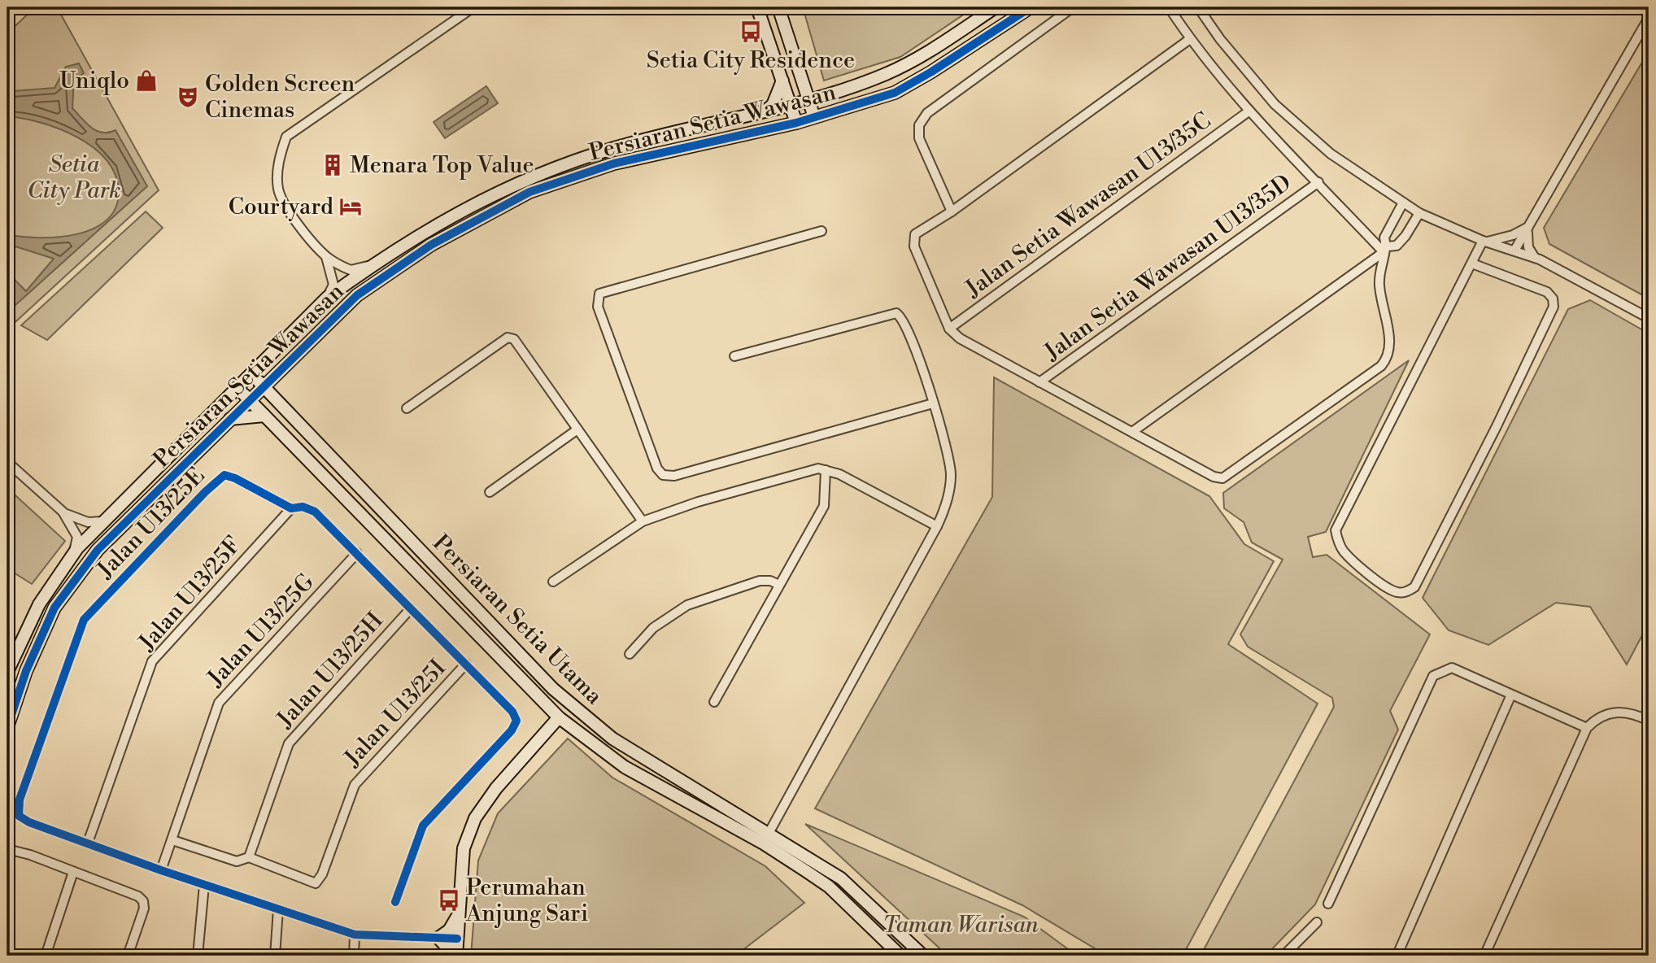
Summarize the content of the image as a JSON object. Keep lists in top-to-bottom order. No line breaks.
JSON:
{"streets":{"street":["Persiaran Setia Wawasan","Jalan Setia Wawasan U13/35C","Jalan Setia Wawasan U13/35D","Jalan U13/25E","Jalan U13/25F","Persiaran Setia Utama","Jalan U13/25G","Jalan U13/25H","Jalan U13/25I"]},"crossings":[["Persiaran Setia Wawasan","Persiaran Setia Utama"],["Jalan U13/25E","Jalan U13/25F"],["Jalan U13/25H","Jalan U13/25I"]],"parks":["Setia City Park","Taman Warisan"],"places":{"bus stop":["Setia City Residence","Perumahan Anjung Sari"],"shop":["Uniqlo"],"theatre":["Golden Screen Cinemas"],"building":["Menara Top Value"],"hotel":["Courtyard"]}}
